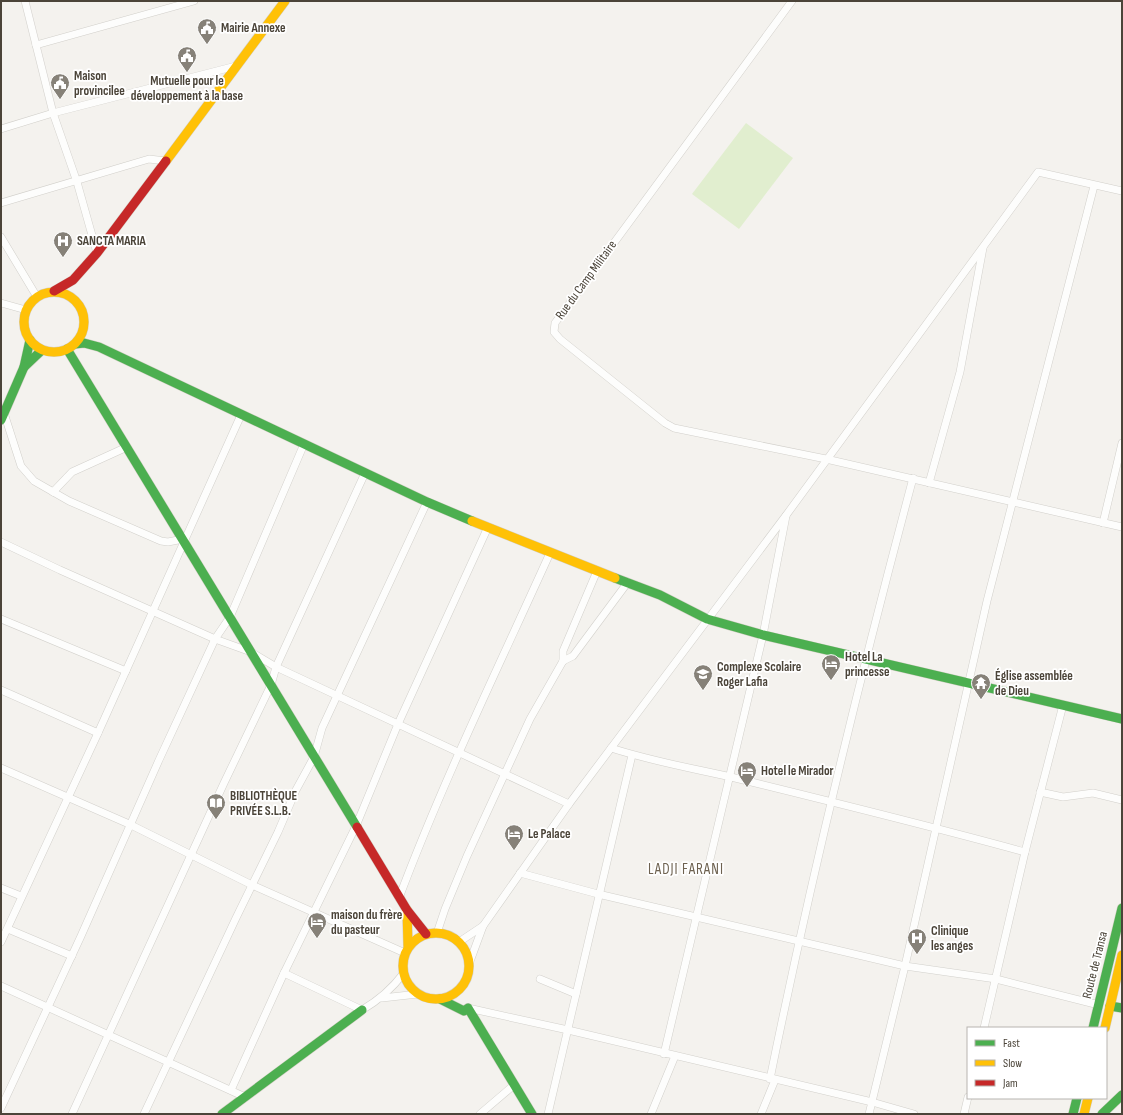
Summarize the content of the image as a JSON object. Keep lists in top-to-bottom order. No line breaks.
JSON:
{"streets":{"street":["Rue du Camp Militaire","Route de Transa"]},"districts":["LADJI FARANI"],"places":{"public building":["Mairie Annexe","Mutuelle pour le développement à la base","Maison provincilee"],"hospital":["SANCTA MARIA","Clinique les anges"],"hotel":["Hotel La princesse","Hotel le Mirador","Le Palace","maison du frère du pasteur"],"school or university":["Complexe Scolaire Roger Lafia"],"temple":["Église assemblée de Dieu"],"library":["BIBLIOTHÈQUE PRIVÉE S.L.B."]},"legend":["Fast","Slow","Jam"]}
